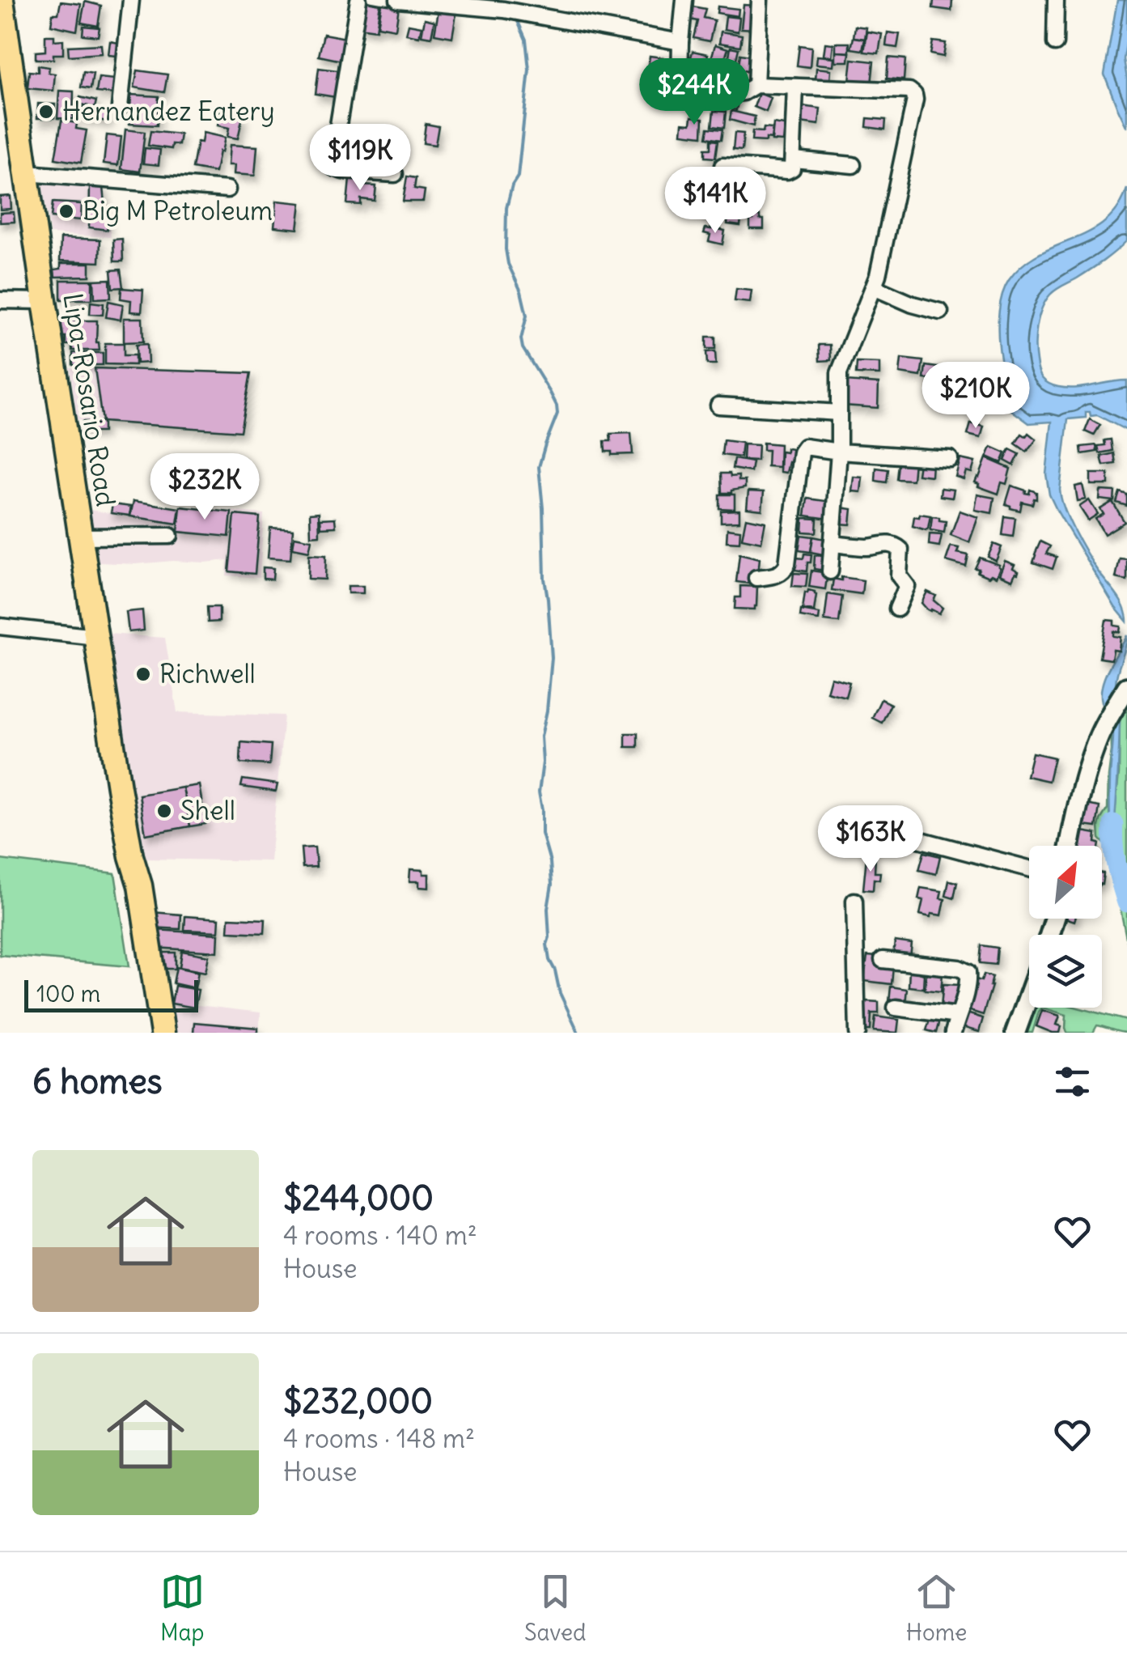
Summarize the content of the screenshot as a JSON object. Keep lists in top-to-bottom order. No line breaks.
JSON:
{"streets":{"main road":["Lipa-Rosario Road"]},"places":["Hernandez Eatery","Big M Petroleum","Richwell","Shell"],"scale_bar":"100 m","north":"top right","page":{"price":["$244K","$119K","$141K","$210K","$232K","$163K"],"scale":"100 m","heading":"6 homes","list":[{"name":"$244,000","note":"4 rooms · 140 m² · House"},{"name":"$232,000","note":"4 rooms · 148 m² · House"}],"tabs":["Map","Saved","Home"]}}
